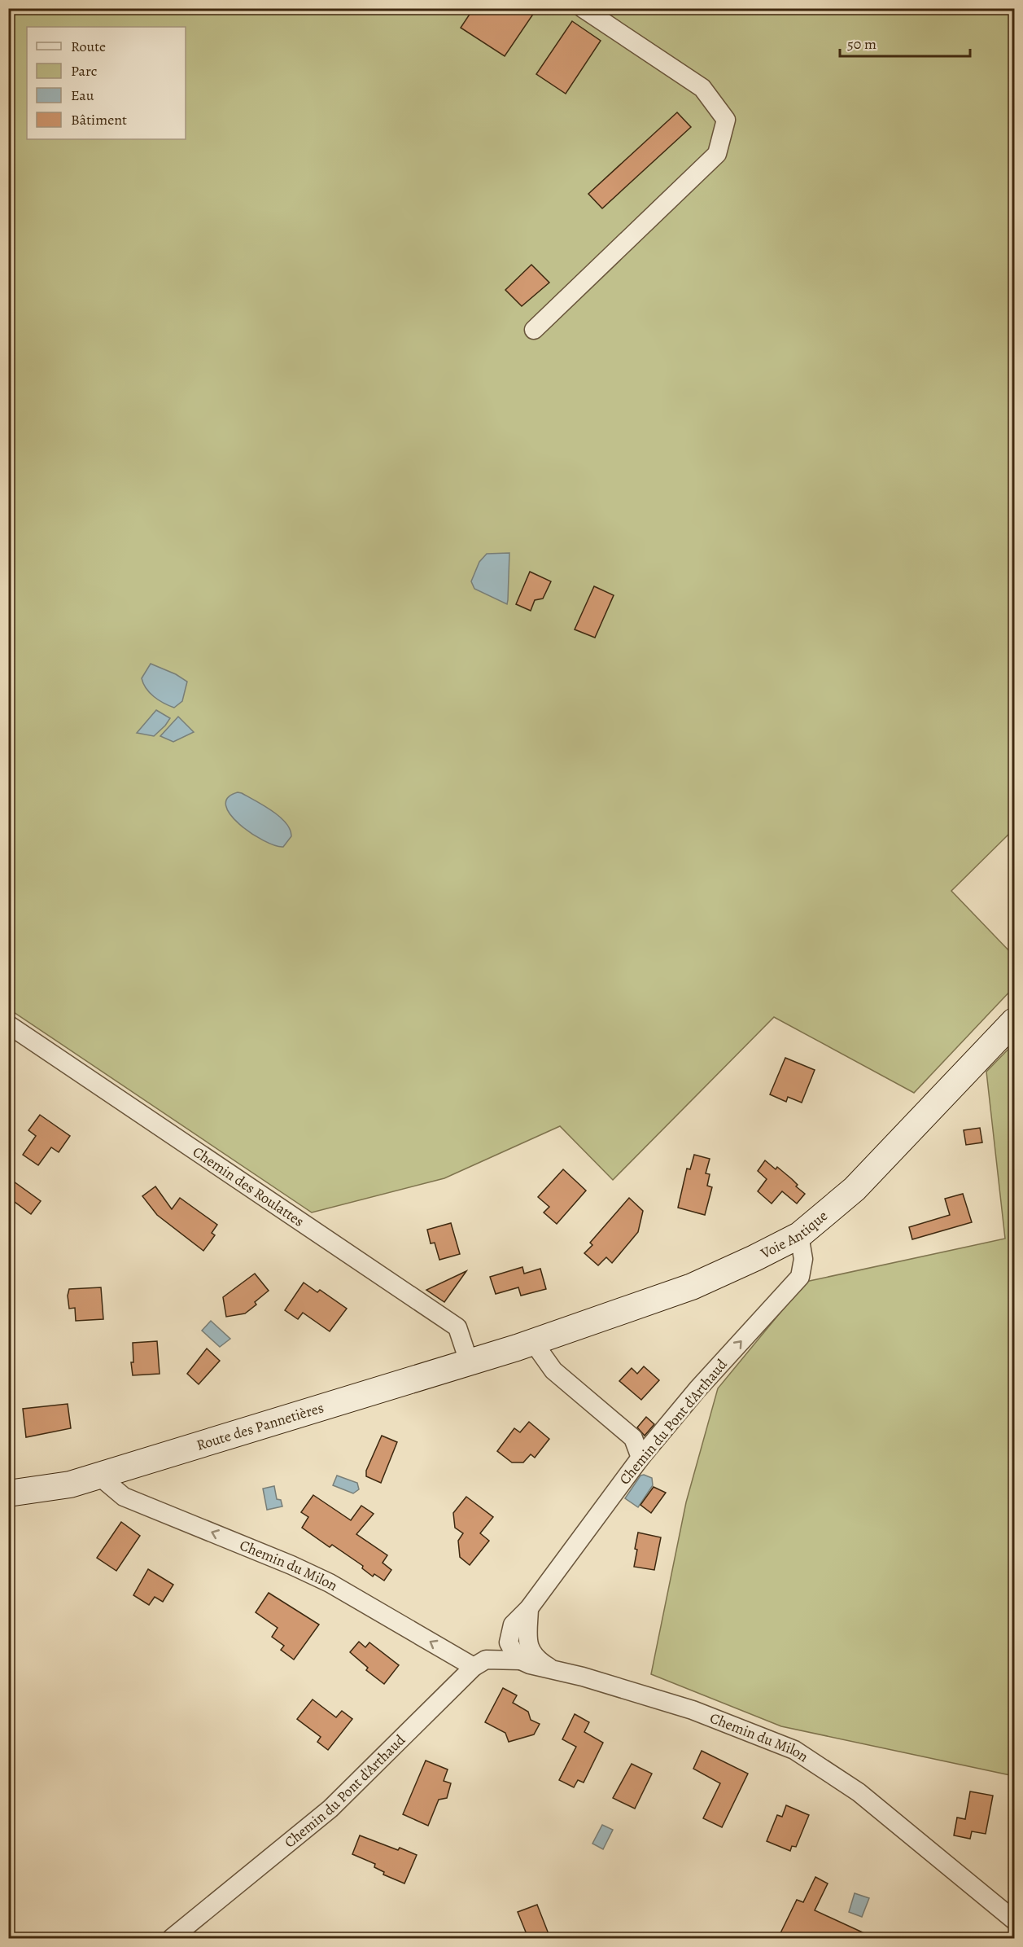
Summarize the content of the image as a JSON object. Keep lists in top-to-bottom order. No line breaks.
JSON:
{"streets":{"street":["Chemin des Roulattes","Voie Antique","Chemin du Pont d'Arthaud","Route des Pannetières","Chemin du Milon"]},"crossings":[["Chemin des Roulattes","Route des Pannetières"],["Voie Antique","Chemin du Pont d'Arthaud"],["Voie Antique","Route des Pannetières"],["Chemin du Pont d'Arthaud","Chemin du Milon"],["Route des Pannetières","Chemin du Milon"]],"one_way":["Chemin du Milon"],"legend":["Route","Parc","Eau","Bâtiment"],"scale_bar":"50 m"}
